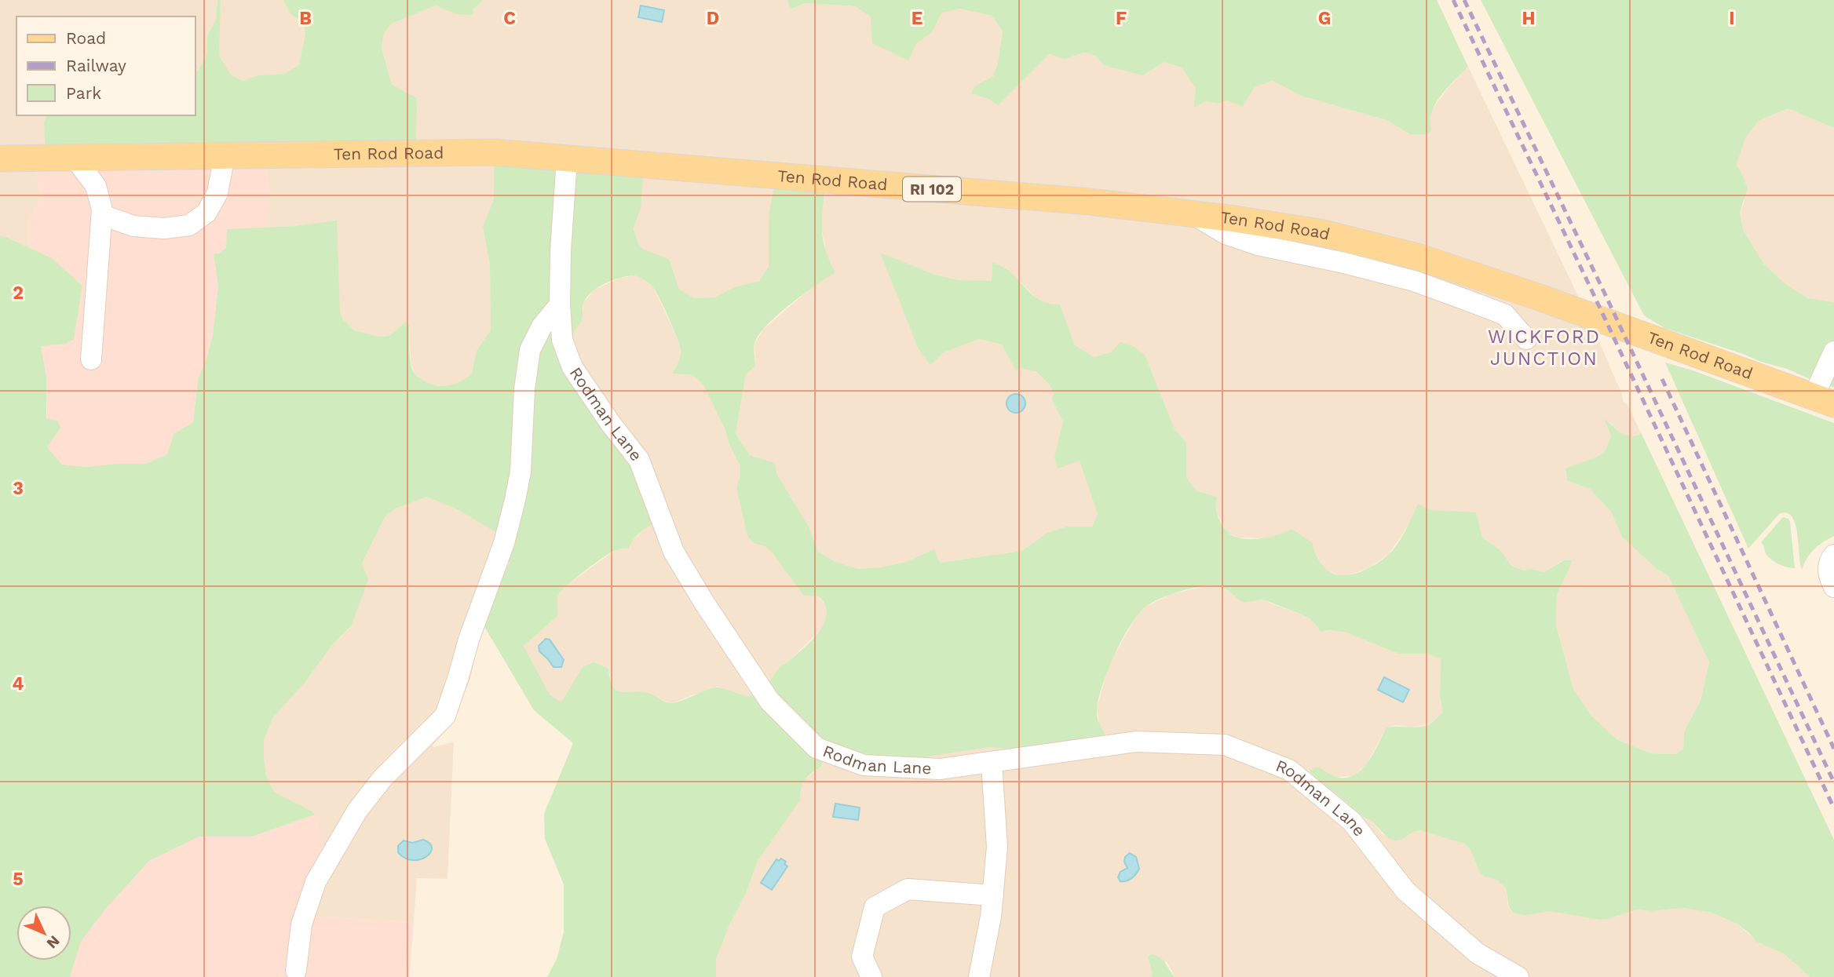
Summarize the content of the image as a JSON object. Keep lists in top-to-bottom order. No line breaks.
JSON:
{"streets":{"main road":["Ten Rod Road","RI 102"],"street":["Rodman Lane"]},"crossings":[["Ten Rod Road","Rodman Lane"]],"districts":["WICKFORD JUNCTION"],"legend":["Road","Railway","Park"],"north":"bottom right","grid":{"columns":["B","C","D","E","F","G","H","I"],"rows":["2","3","4","5"]}}
